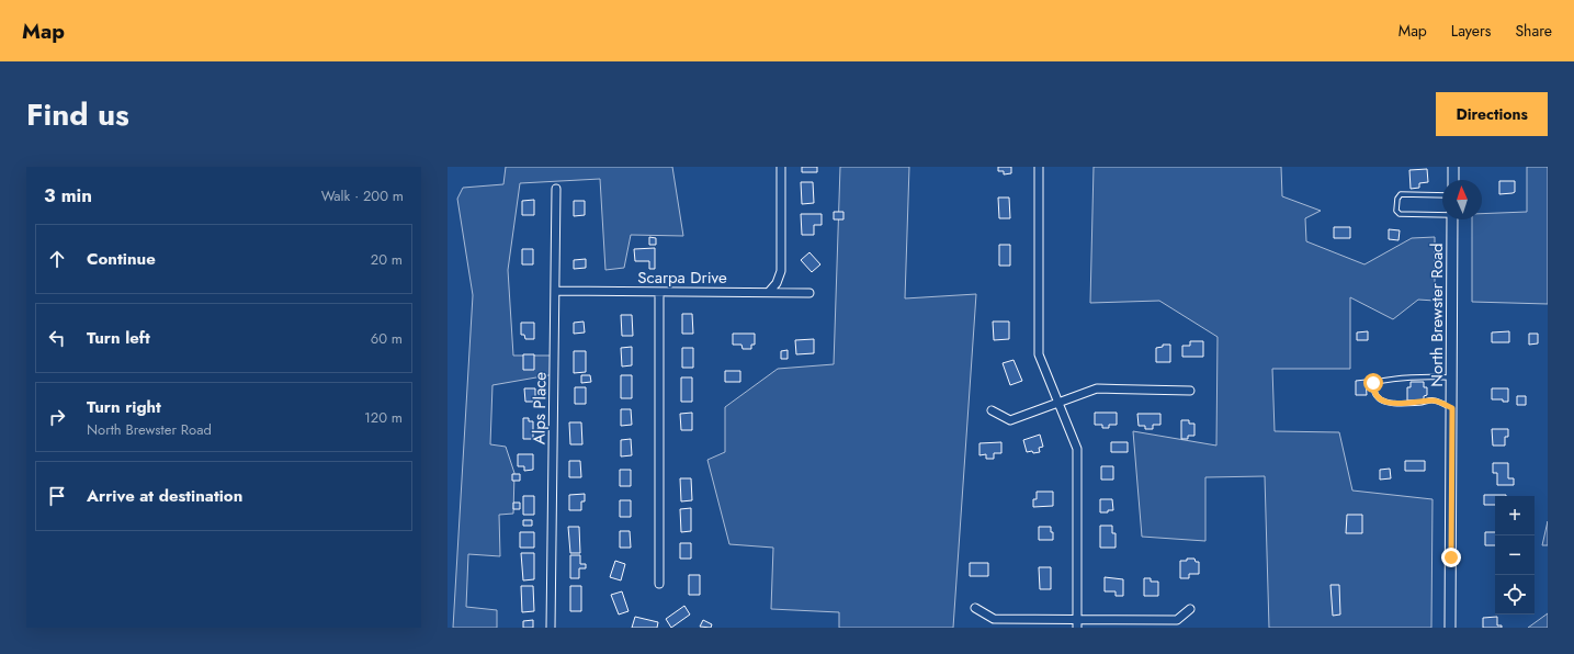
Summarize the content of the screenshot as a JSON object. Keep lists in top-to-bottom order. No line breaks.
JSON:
{"streets":{"main road":["North Brewster Road"],"street":["Scarpa Drive","Alps Place"]},"crossings":[["Scarpa Drive","Alps Place"]],"north":"top","page":{"header":"Map","nav":["Map","Layers","Share"],"title":"Find us","buttons":"Directions","heading":["3 min","Walk · 200 m"],"list":[["Continue","20 m"],["Turn left","60 m"],["Turn right","North Brewster Road","120 m"],"Arrive at destination"],"map_buttons":["+","−"]}}
